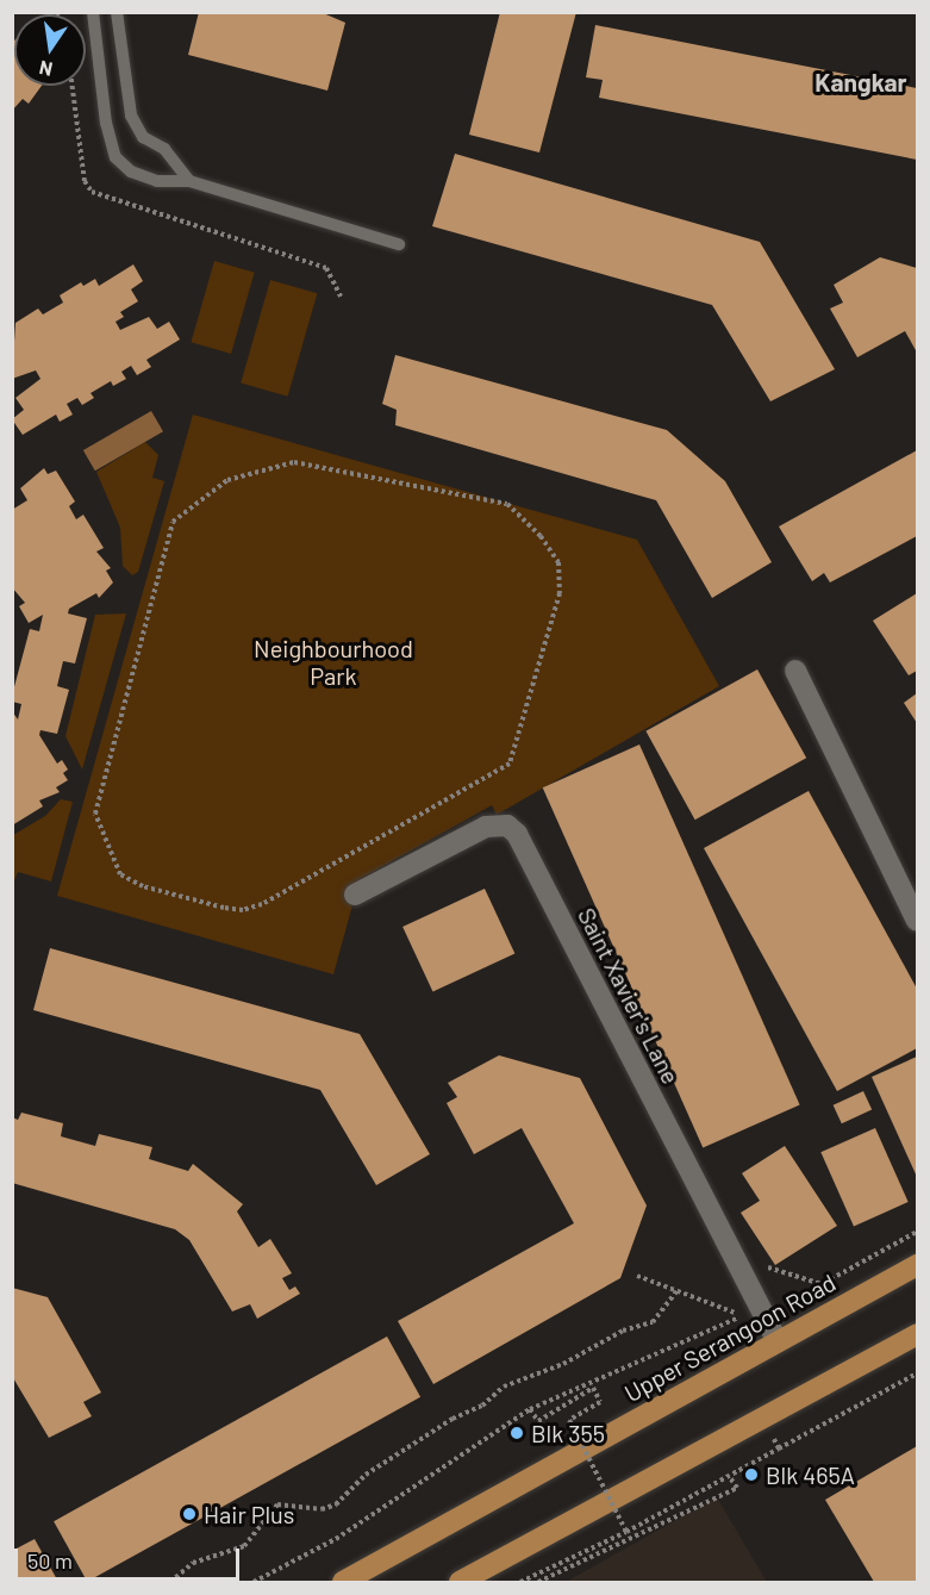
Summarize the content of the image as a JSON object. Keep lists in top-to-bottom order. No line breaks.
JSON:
{"streets":{"main road":["Upper Serangoon Road"],"street":["Saint Xavier's Lane"]},"crossings":[["Saint Xavier's Lane","Upper Serangoon Road"]],"districts":["Kangkar"],"parks":["Neighbourhood Park"],"places":["Blk 355","Blk 465A","Hair Plus"],"scale_bar":"50 m","north":"bottom"}
